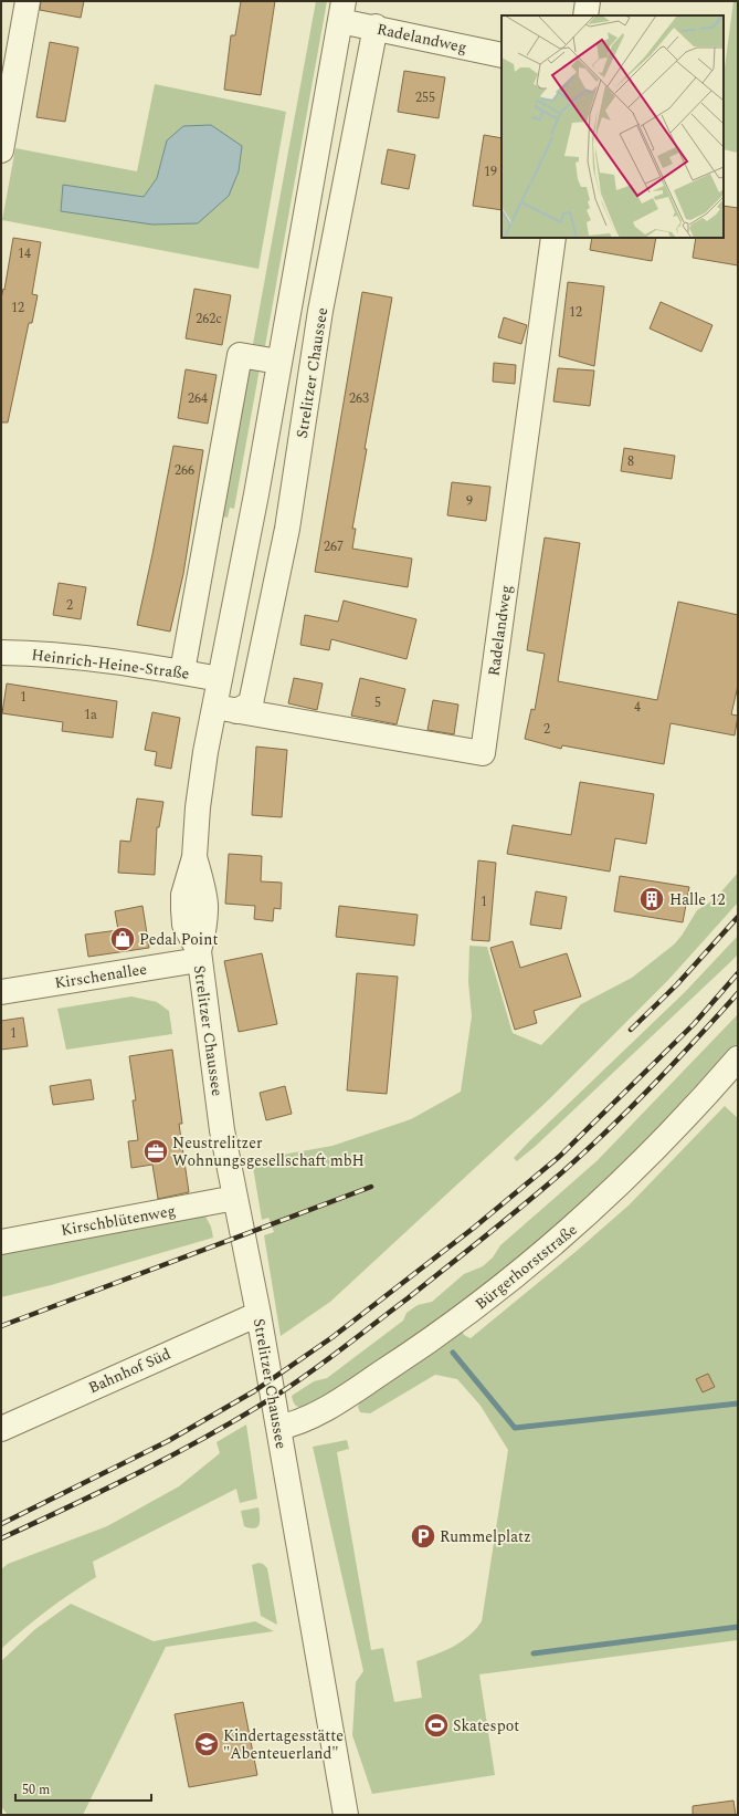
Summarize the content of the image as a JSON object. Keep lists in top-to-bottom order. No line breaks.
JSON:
{"streets":{"street":["Radelandweg","Strelitzer Chaussee","Heinrich-Heine-Straße","Kirschenallee","Kirschblütenweg","Bürgerhorststraße","Bahnhof Süd"]},"crossings":[["Radelandweg","Strelitzer Chaussee"],["Strelitzer Chaussee","Heinrich-Heine-Straße"],["Strelitzer Chaussee","Kirschenallee"],["Strelitzer Chaussee","Kirschblütenweg"],["Strelitzer Chaussee","Bürgerhorststraße"],["Strelitzer Chaussee","Bahnhof Süd"]],"places":{"building":["Halle 12"],"shop":["Pedal Point"],"office":["Neustrelitzer Wohnungsgesellschaft mbH"],"parking":["Rummelplatz"],"sports":["Skatespot"],"school or university":["Kindertagesstätte \"Abenteuerland\""]},"house_numbers":["255","19","14","12","12","262c","264","263","8","266","9","267","2","1","5","4","1a","2","1","1"],"scale_bar":"50 m"}
